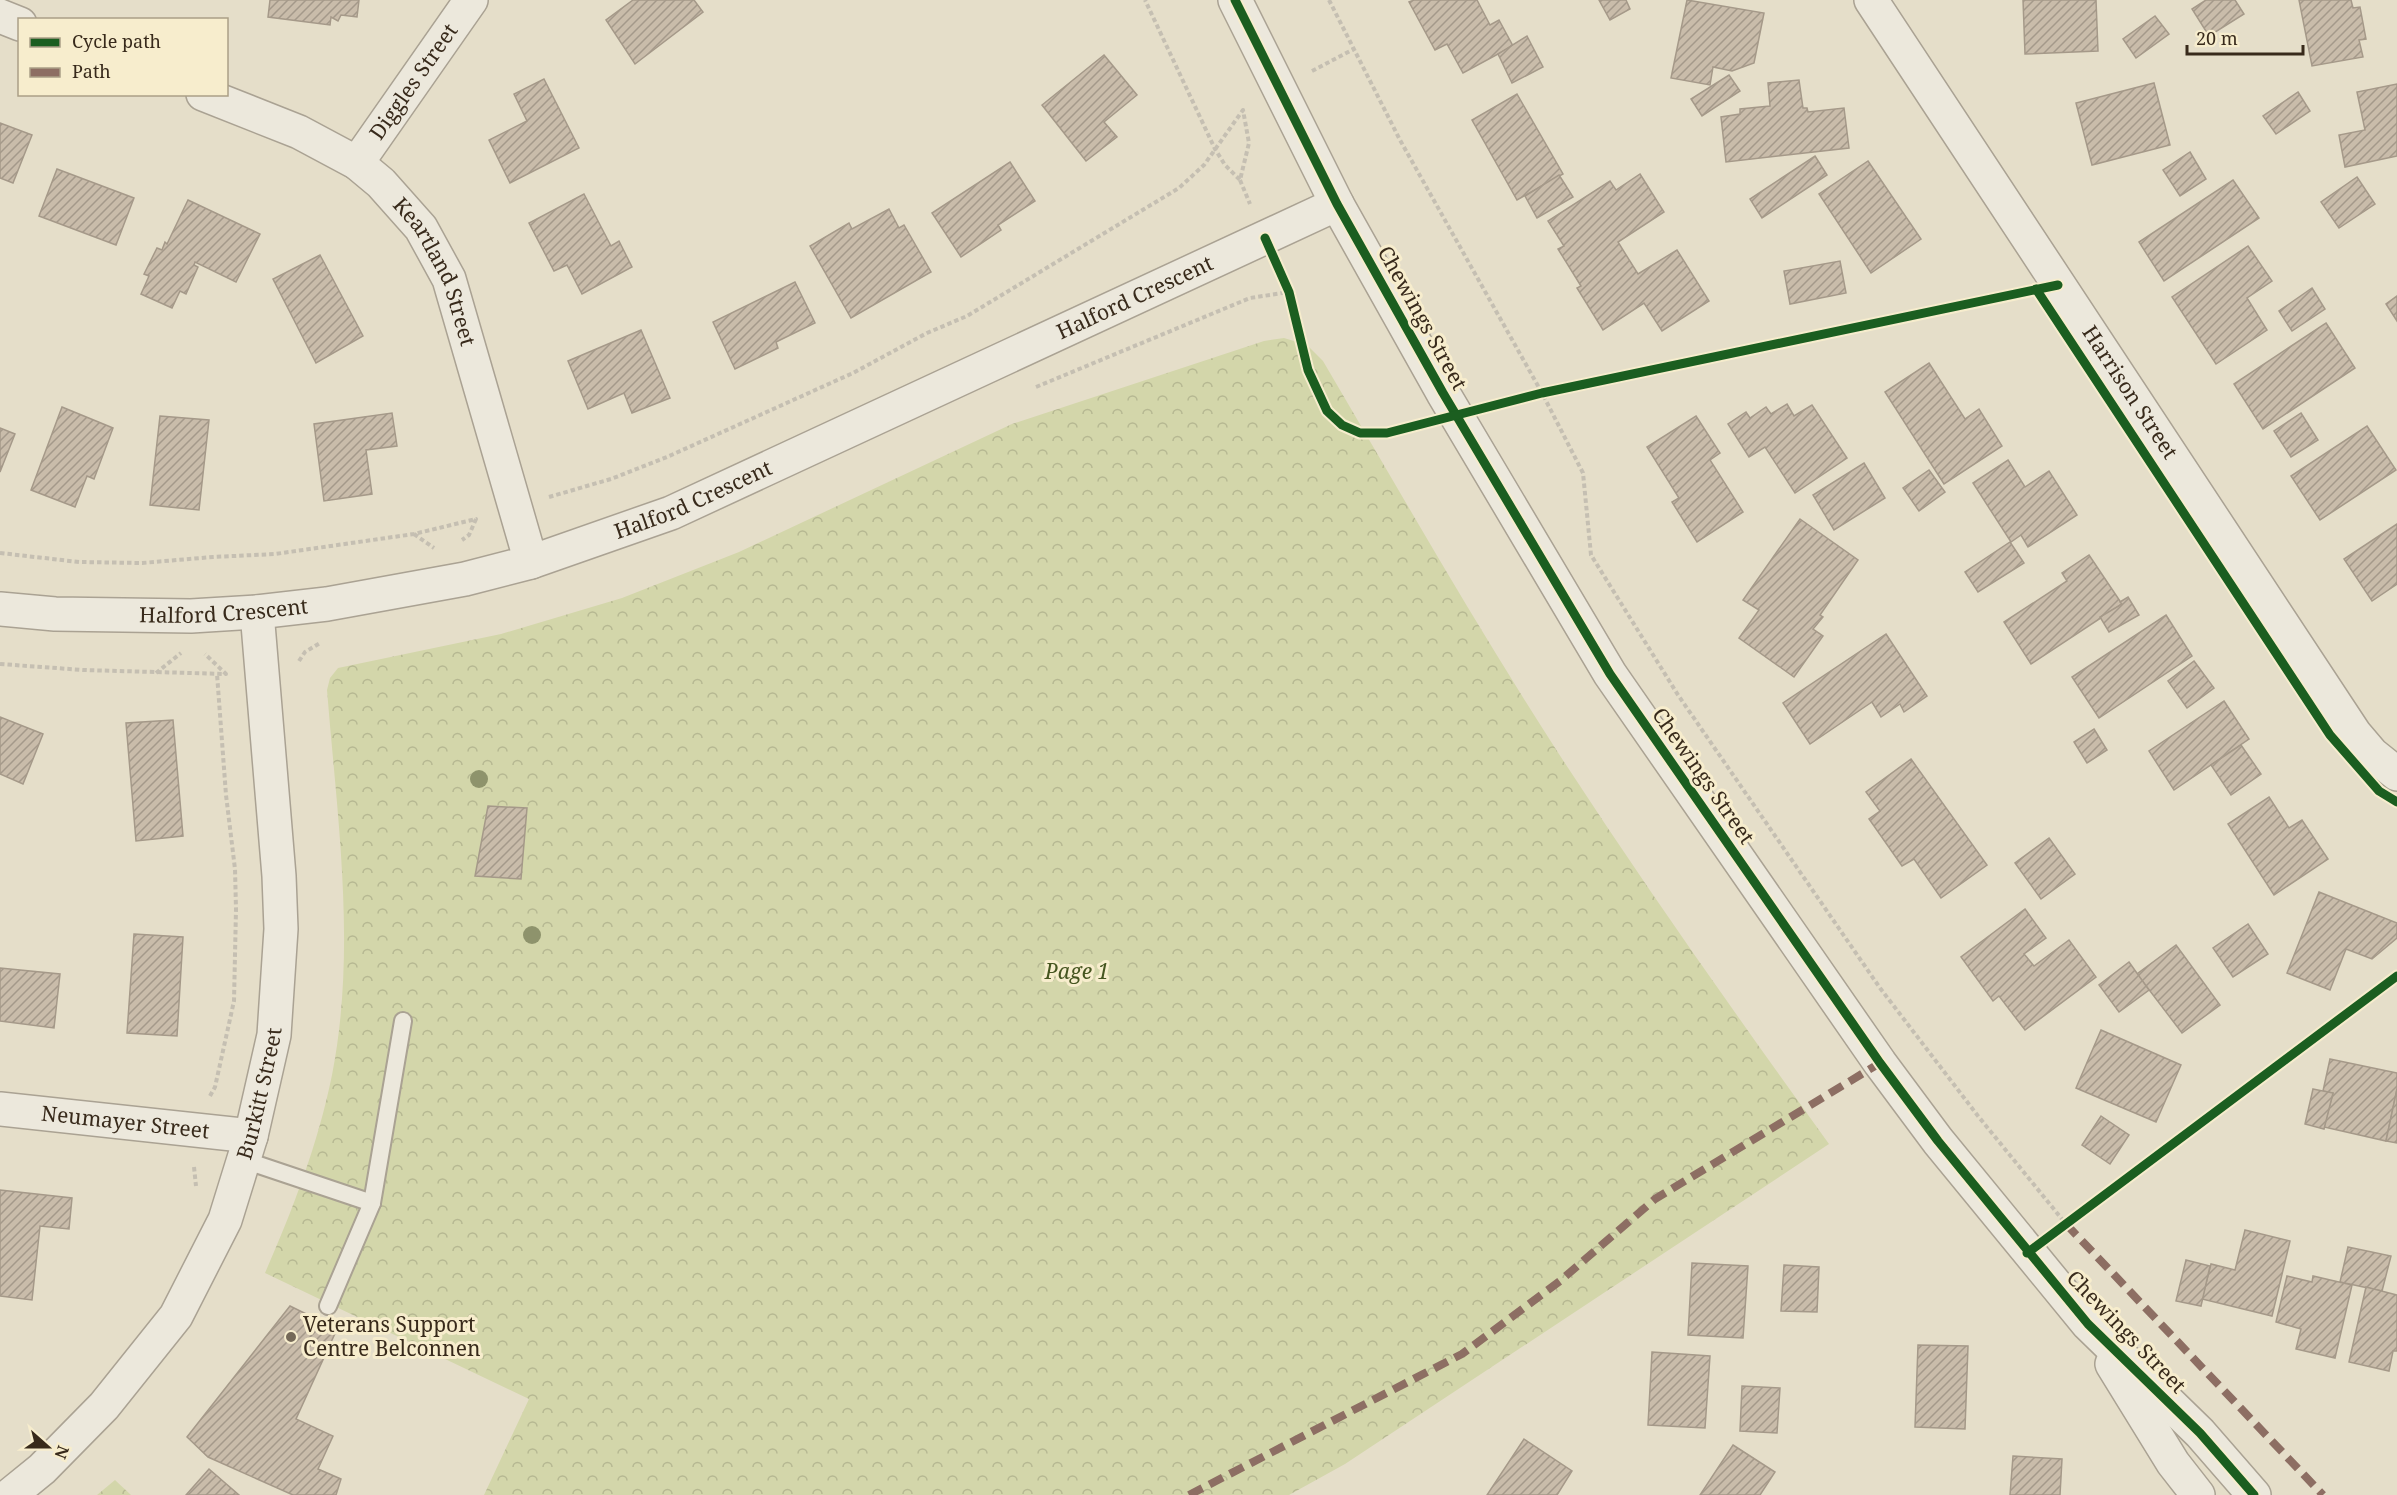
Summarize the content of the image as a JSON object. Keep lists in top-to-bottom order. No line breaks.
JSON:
{"streets":{"street":["Diggles Street","Keartland Street","Halford Crescent","Chewings Street","Harrison Street","Burkitt Street","Neumayer Street"]},"crossings":[["Diggles Street","Keartland Street"],["Keartland Street","Halford Crescent"],["Halford Crescent","Chewings Street"],["Halford Crescent","Burkitt Street"],["Burkitt Street","Neumayer Street"]],"parks":["Page 1"],"places":["Veterans Support Centre Belconnen"],"legend":["Cycle path","Path"],"scale_bar":"20 m","north":"right"}
